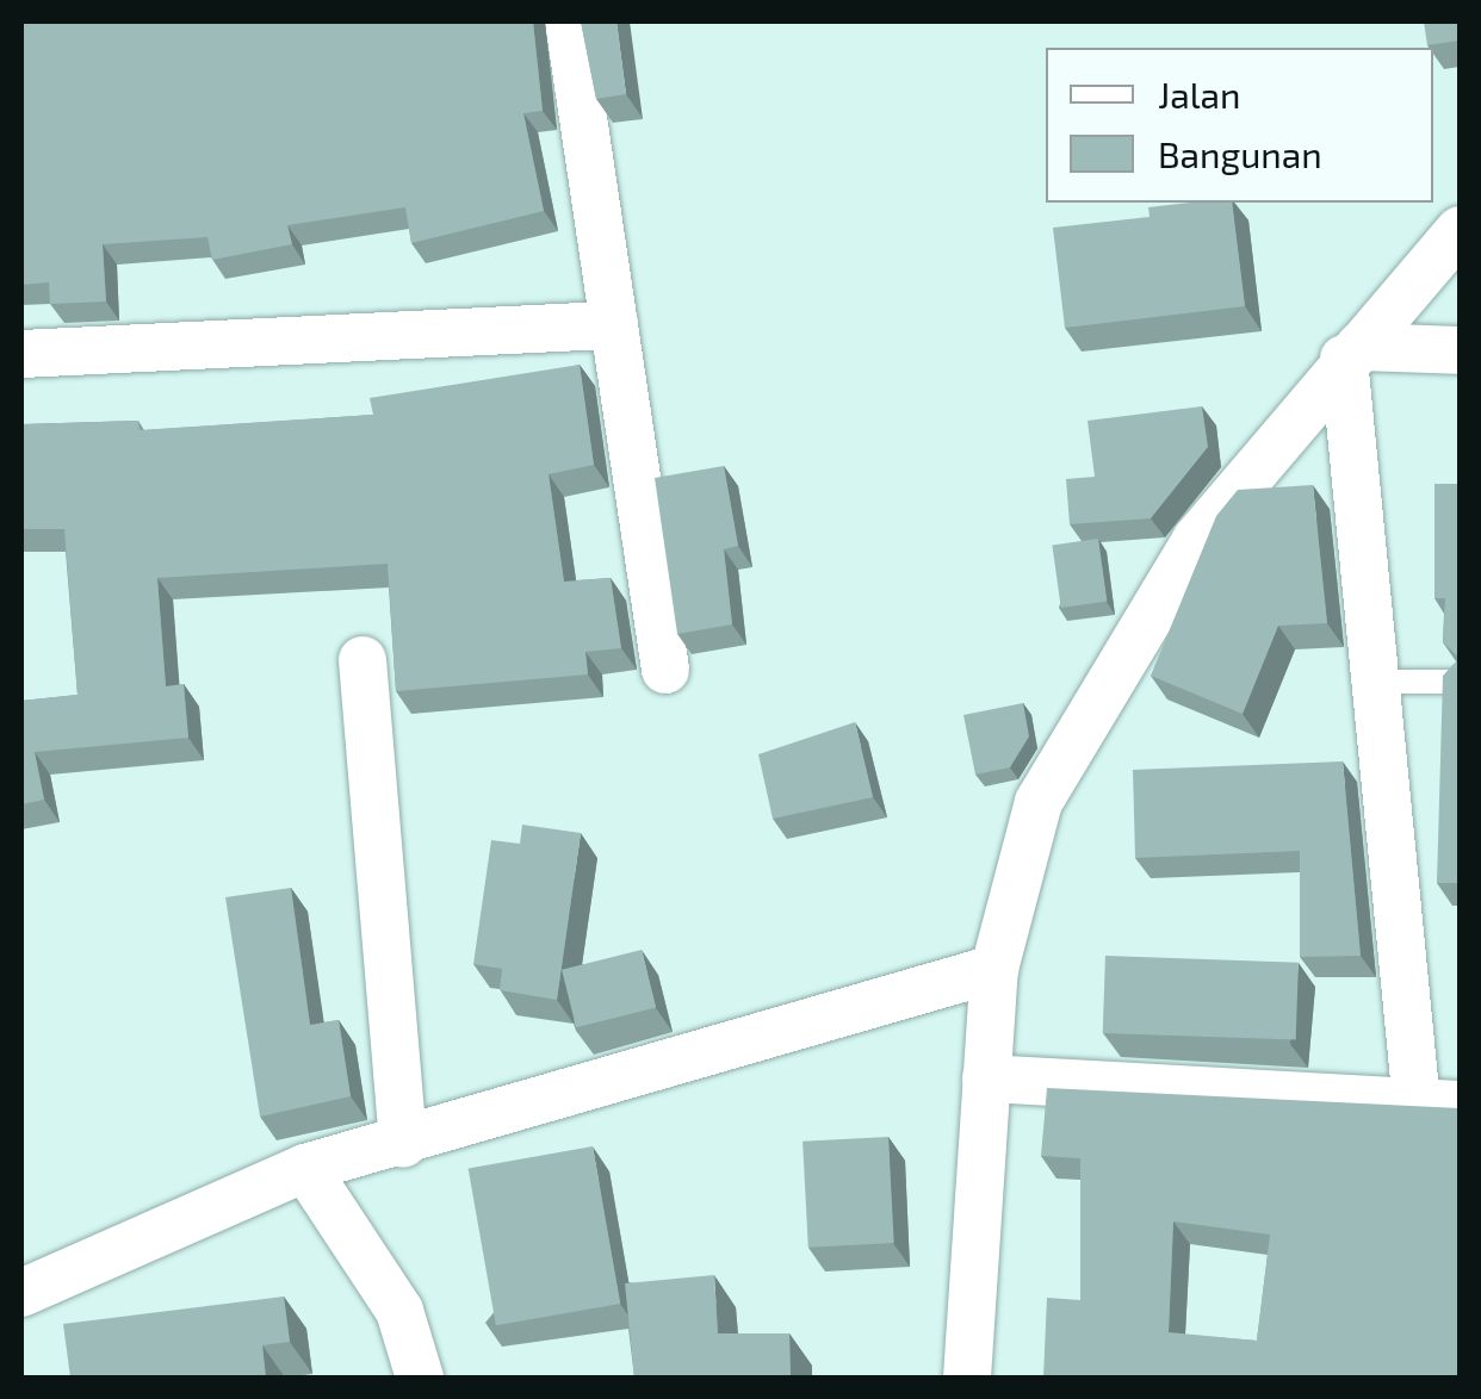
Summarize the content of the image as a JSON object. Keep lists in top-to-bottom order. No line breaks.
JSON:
{"legend":["Jalan","Bangunan"]}
